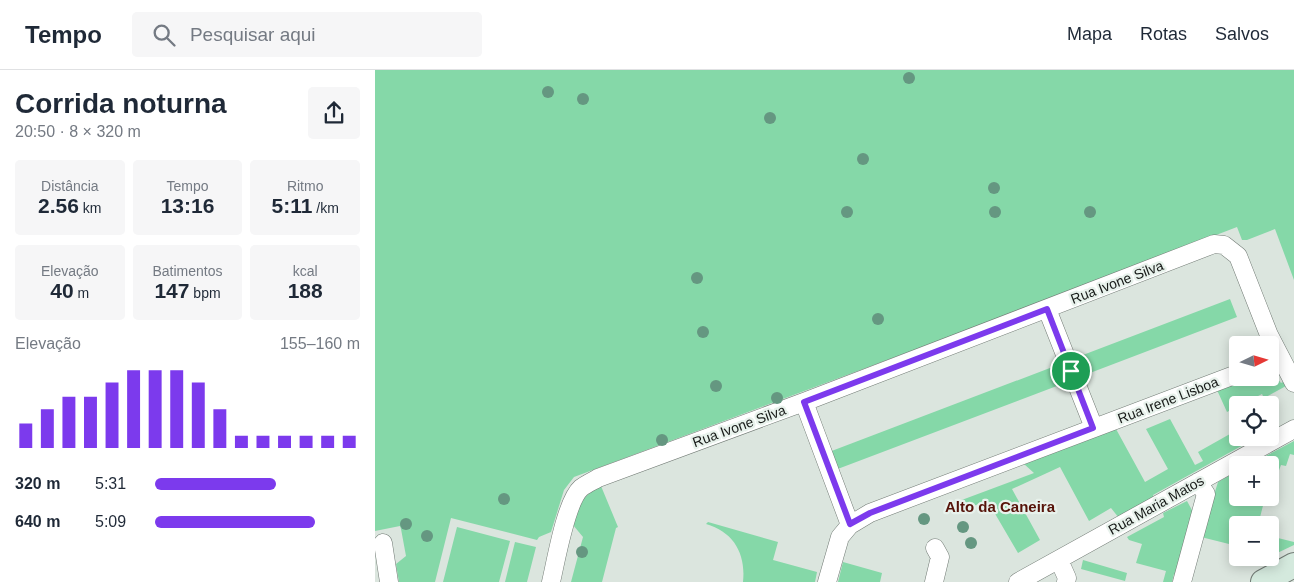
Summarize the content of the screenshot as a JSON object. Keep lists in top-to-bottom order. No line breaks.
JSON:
{"streets":{"street":["Rua Ivone Silva","Rua Irene Lisboa","Rua Maria Matos"]},"districts":["Alto da Caneira"],"north":"right","page":{"header":"Tempo","search":"Pesquisar aqui","nav":["Mapa","Rotas","Salvos"],"heading":["Corrida noturna","20:50 · 8 × 320 m"],"stats":[["Distância","2.56 km"],["Tempo","13:16"],["Ritmo","5:11 /km"],["Elevação","40 m"],["Batimentos","147 bpm"],["kcal","188"]],"chart":["Elevação","155–160 m"],"map_buttons":["+","−"],"list":[{"name":"320 m","note":"5:31"},{"name":"640 m","note":"5:09"}]}}
